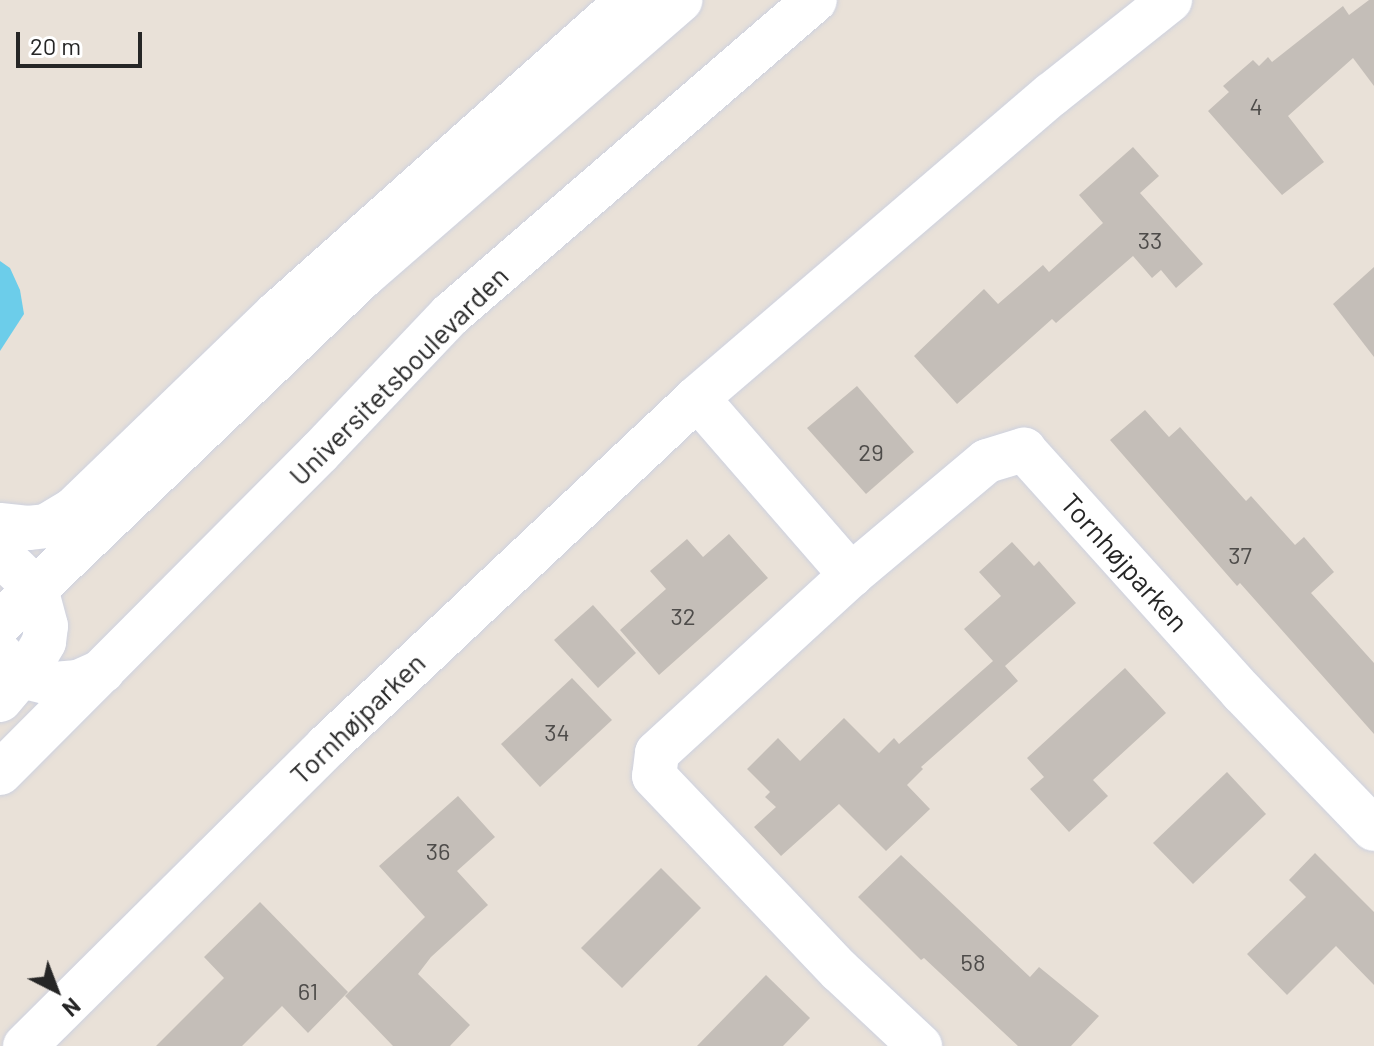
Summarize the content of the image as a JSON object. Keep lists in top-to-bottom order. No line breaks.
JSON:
{"streets":{"street":["Universitetsboulevarden","Tornhøjparken"]},"house_numbers":["4","33","29","37","32","34","36","58","61"],"scale_bar":"20 m","north":"bottom right"}
